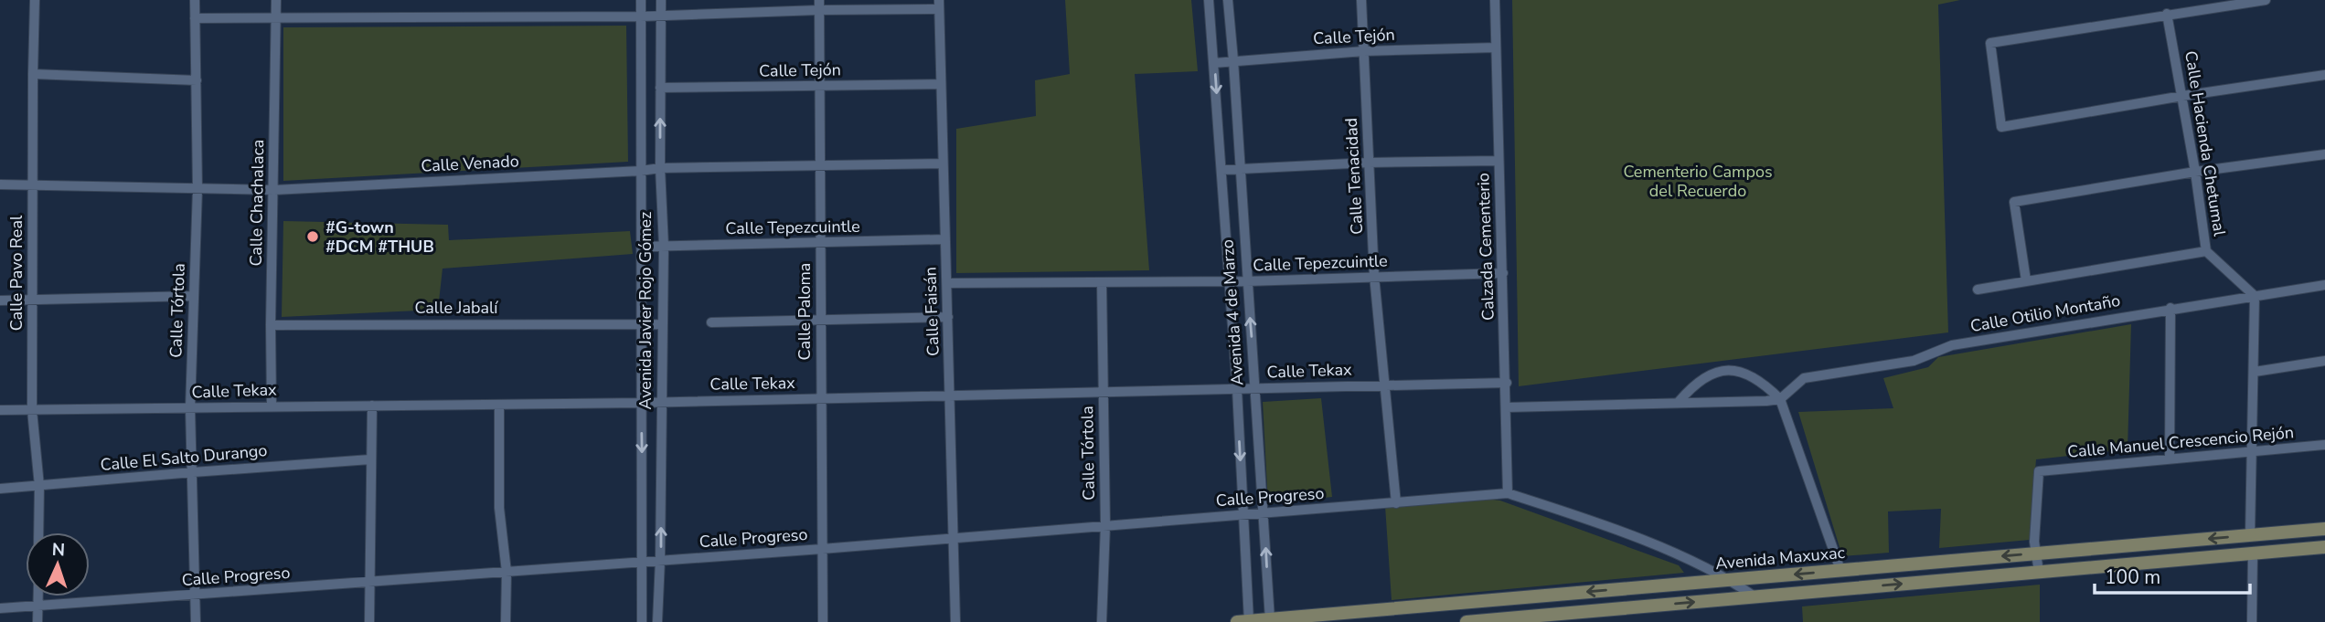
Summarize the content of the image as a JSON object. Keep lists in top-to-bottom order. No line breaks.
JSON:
{"streets":{"main road":["Avenida Maxuxac"],"street":["Calle Tejón","Calle Hacienda Chetumal","Calle Venado","Calle Tenacidad","Calle Chachalaca","Calle Tepezcuintle","Calzada Cementerio","Calle Pavo Real","Calle Jabalí","Calle Tórtola","Avenida Javier Rojo Gómez","Calle Paloma","Calle Faisán","Avenida 4 de Marzo","Calle Otilio Montaño","Calle Tekax","Calle Manuel Crescencio Rejón","Calle El Salto Durango","Calle Progreso"]},"crossings":[["Calle Tejón","Calle Tenacidad"],["Calle Tejón","Calzada Cementerio"],["Calle Tejón","Avenida Javier Rojo Gómez"],["Calle Tejón","Calle Paloma"],["Calle Tejón","Calle Faisán"],["Calle Tejón","Avenida 4 de Marzo"],["Calle Hacienda Chetumal","Calle Otilio Montaño"],["Calle Venado","Calle Chachalaca"],["Calle Venado","Calle Pavo Real"],["Calle Venado","Calle Tórtola"],["Calle Venado","Avenida Javier Rojo Gómez"],["Calle Venado","Calle Paloma"],["Calle Venado","Calle Faisán"],["Calle Tenacidad","Calle Tepezcuintle"],["Calle Tenacidad","Calle Tekax"],["Calle Tenacidad","Calle Progreso"],["Calle Chachalaca","Calle Jabalí"],["Calle Chachalaca","Calle Tekax"],["Calle Tepezcuintle","Calzada Cementerio"],["Calle Tepezcuintle","Calle Tórtola"],["Calle Tepezcuintle","Avenida Javier Rojo Gómez"],["Calle Tepezcuintle","Calle Paloma"],["Calle Tepezcuintle","Calle Faisán"],["Calle Tepezcuintle","Avenida 4 de Marzo"],["Calzada Cementerio","Calle Tekax"],["Calzada Cementerio","Calle Progreso"],["Calle Pavo Real","Calle Tekax"],["Calle Pavo Real","Calle El Salto Durango"],["Calle Jabalí","Avenida Javier Rojo Gómez"],["Calle Tórtola","Calle Tekax"],["Calle Tórtola","Calle El Salto Durango"],["Calle Tórtola","Calle Progreso"],["Avenida Javier Rojo Gómez","Calle Tekax"],["Avenida Javier Rojo Gómez","Calle Progreso"],["Calle Paloma","Calle Tekax"],["Calle Paloma","Calle Progreso"],["Calle Faisán","Calle Tekax"],["Calle Faisán","Calle Progreso"],["Avenida 4 de Marzo","Calle Tekax"],["Avenida 4 de Marzo","Calle Progreso"],["Avenida 4 de Marzo","Avenida Maxuxac"],["Calle Manuel Crescencio Rejón","Avenida Maxuxac"]],"parks":["Cementerio Campos del Recuerdo"],"places":["#G-town #DCM #THUB"],"scale_bar":"100 m","north":"top"}
